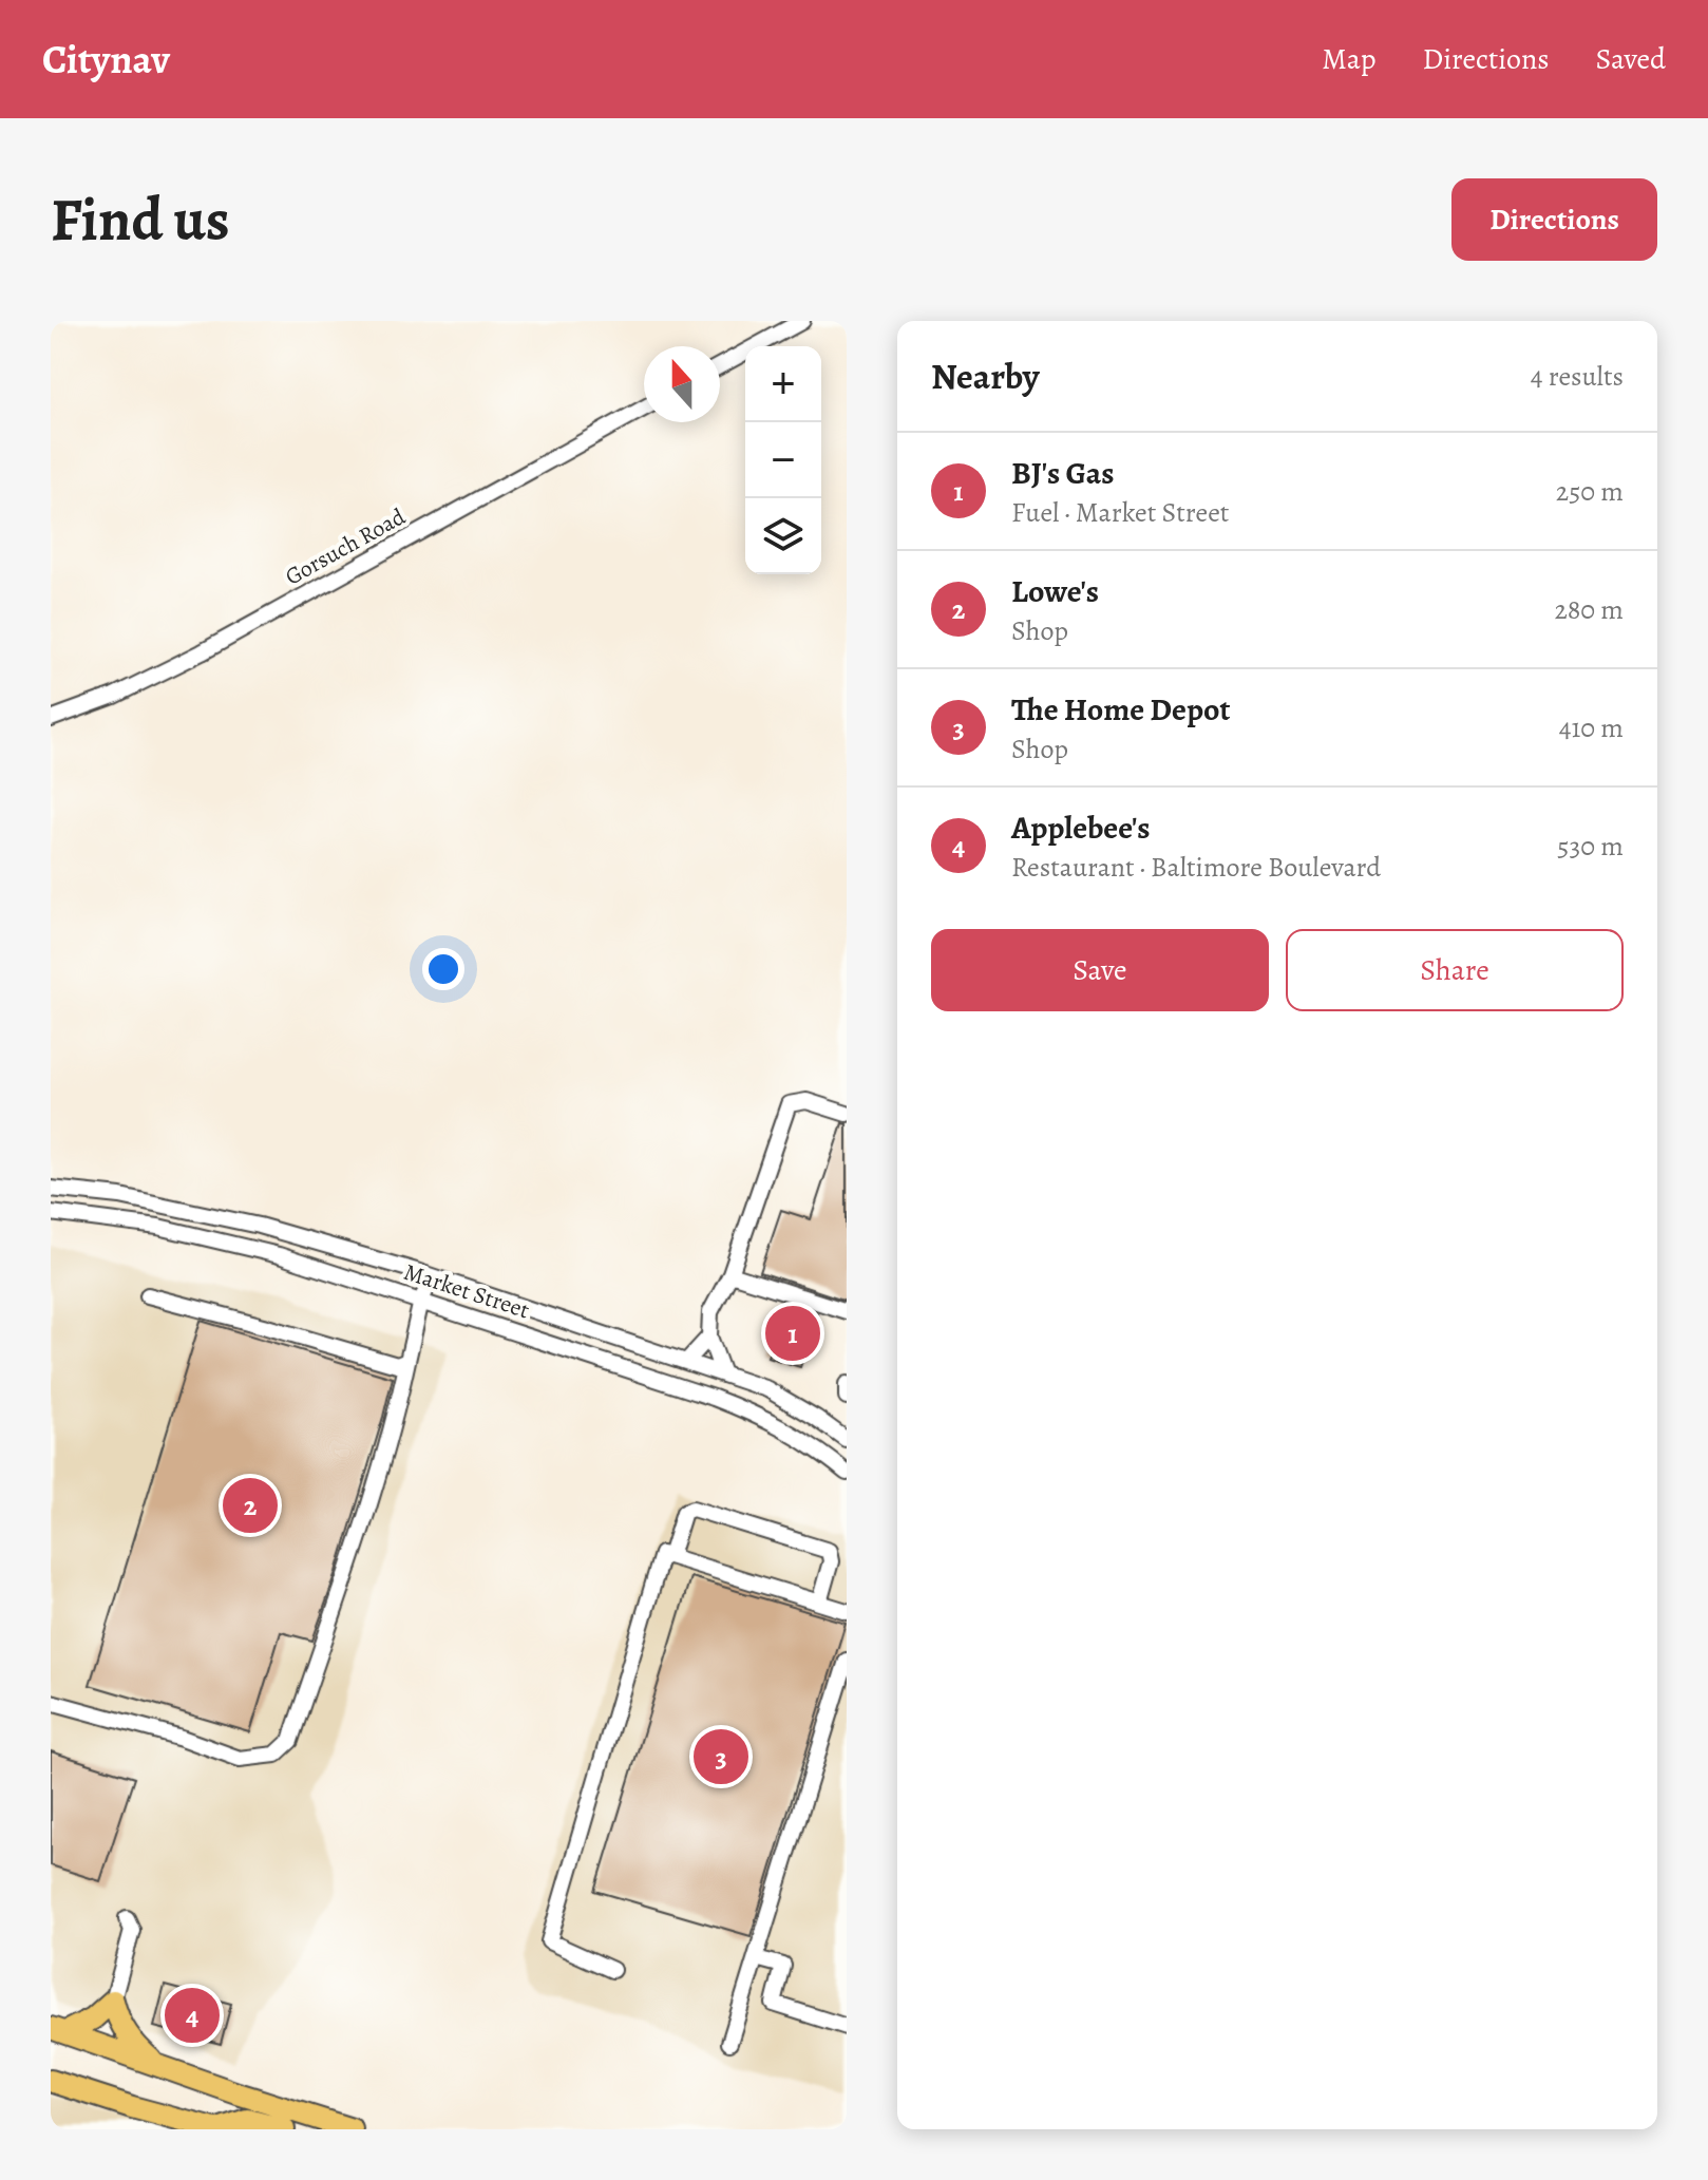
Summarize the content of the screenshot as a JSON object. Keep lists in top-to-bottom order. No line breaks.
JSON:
{"streets":{"street":["Gorsuch Road","Market Street"]},"north":"top","page":{"header":"Citynav","nav":["Map","Directions","Saved"],"buttons":["Directions",["Save","Share"]],"title":"Find us","heading":["Nearby","4 results"],"map_buttons":["+","−"],"list":[{"mark":"1","name":"BJ's Gas","note":"Fuel · Market Street","value":"250 m"},{"mark":"2","name":"Lowe's","note":"Shop","value":"280 m"},{"mark":"3","name":"The Home Depot","note":"Shop","value":"410 m"},{"mark":"4","name":"Applebee's","note":"Restaurant · Baltimore Boulevard","value":"530 m"}],"pins":["1","2","3","4"]}}
